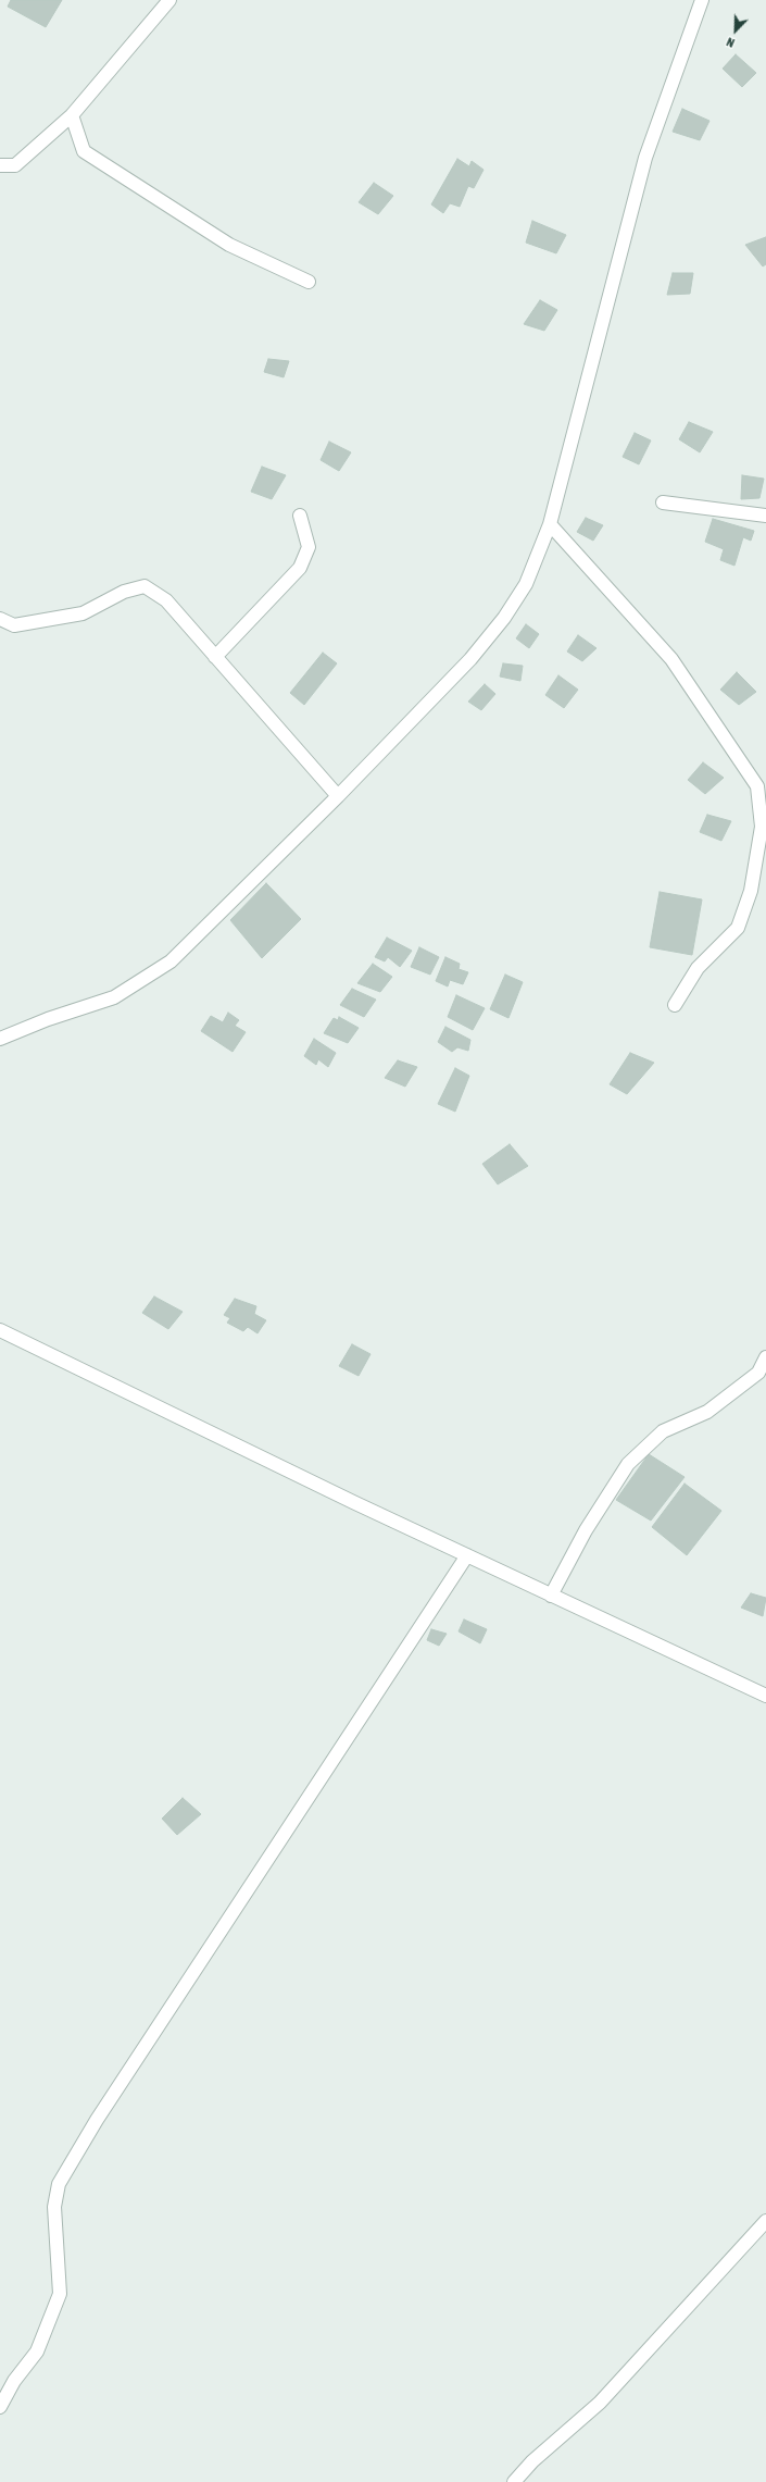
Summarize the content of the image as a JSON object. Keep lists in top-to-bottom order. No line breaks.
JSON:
{"north":"bottom left"}
